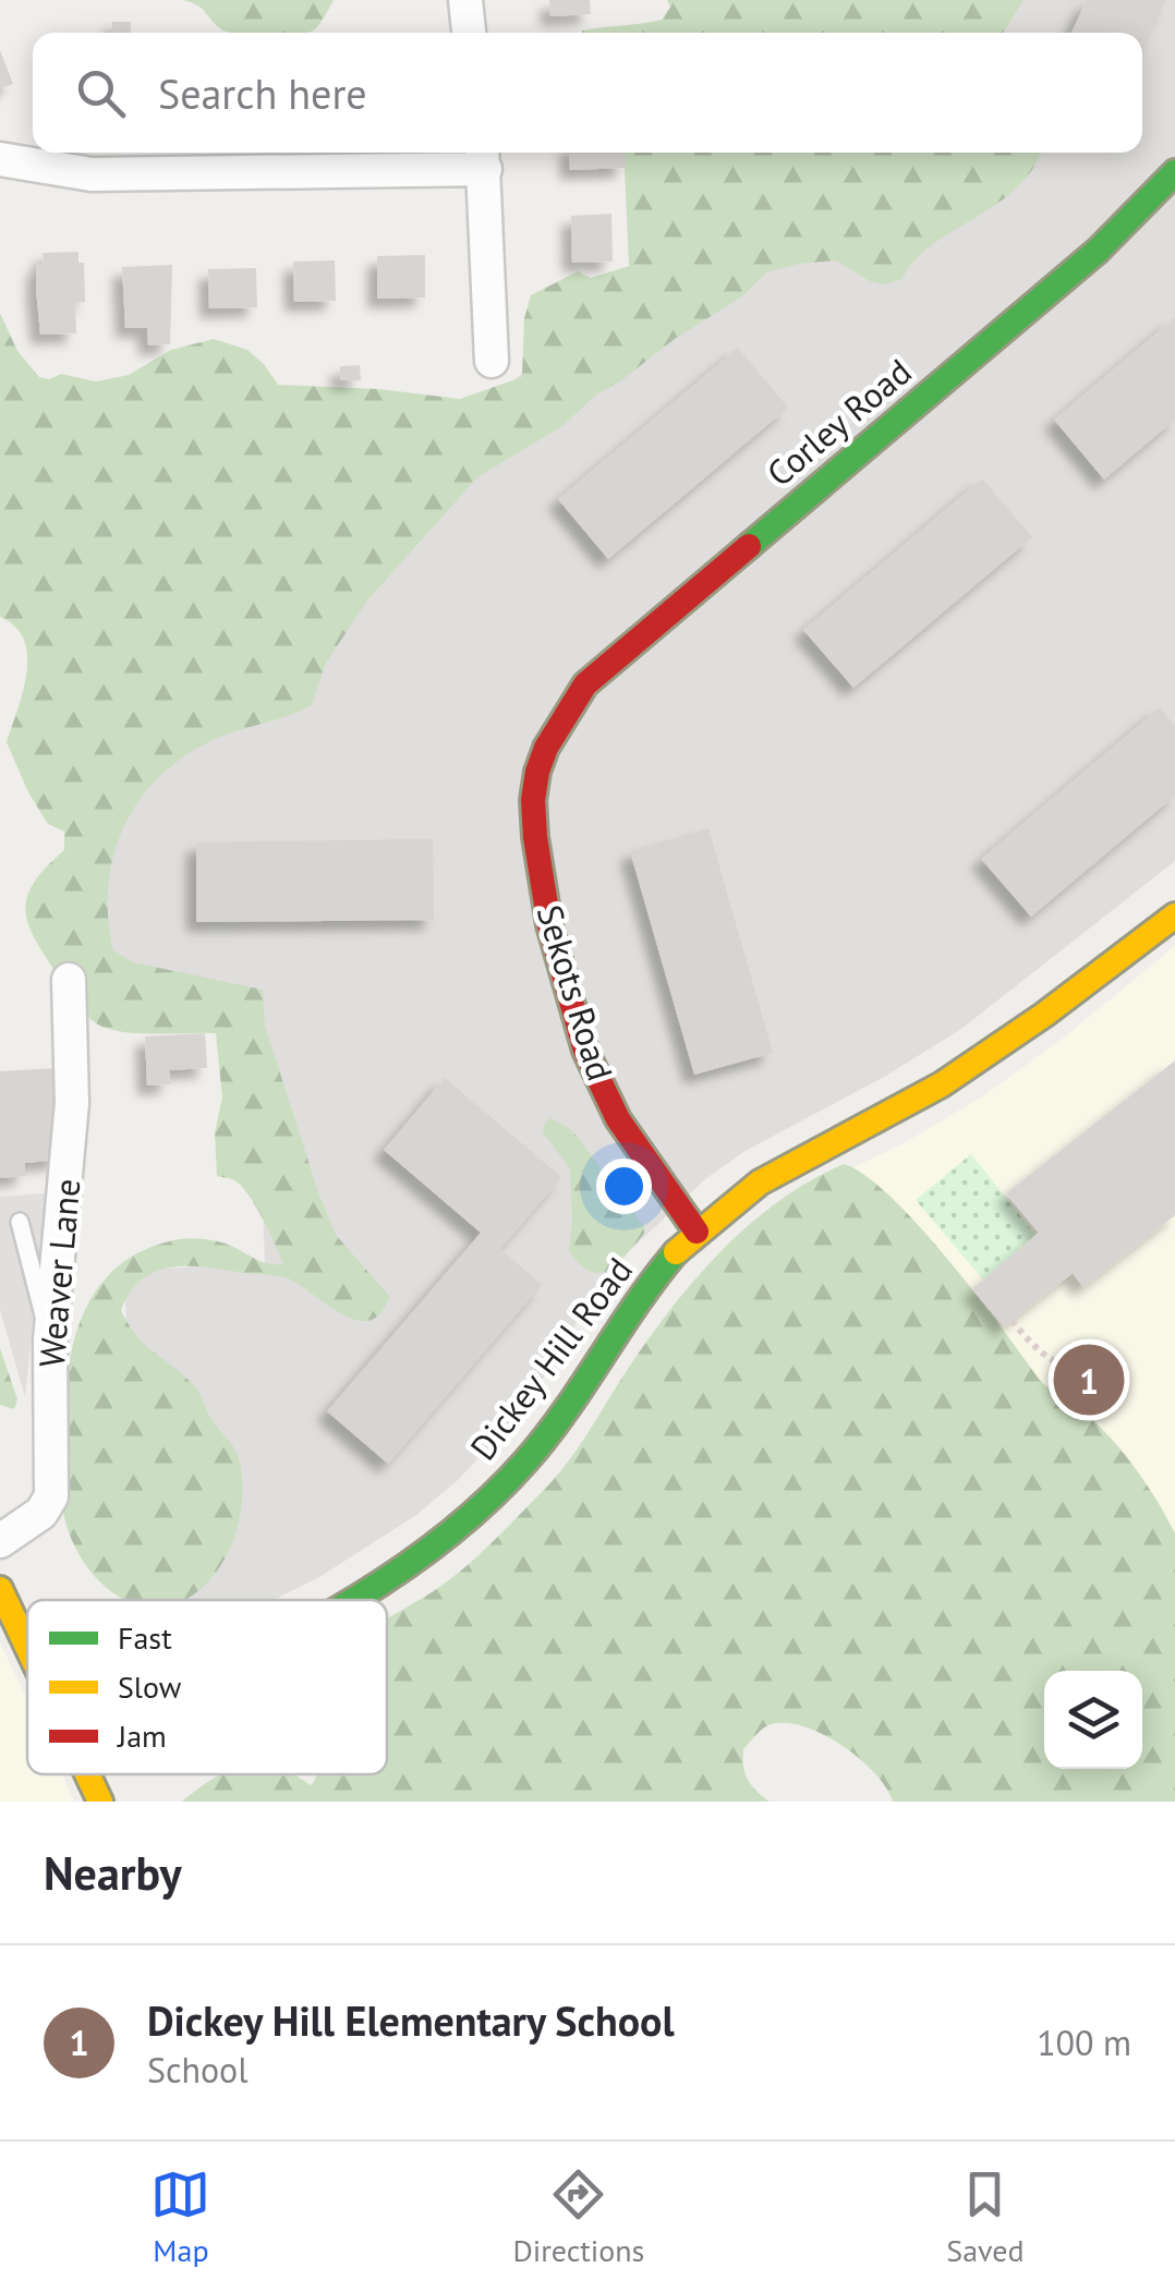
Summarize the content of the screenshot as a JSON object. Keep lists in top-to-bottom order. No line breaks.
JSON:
{"streets":{"street":["Corley Road","Sekots Road","Weaver Lane","Dickey Hill Road"]},"crossings":[["Corley Road","Sekots Road"],["Sekots Road","Dickey Hill Road"]],"legend":["Fast","Slow","Jam"],"page":{"search":"Search here","pins":"1","heading":"Nearby","list":[{"mark":"1","name":"Dickey Hill Elementary School","note":"School","value":"100 m"}],"nav":["Map","Directions","Saved"]}}
